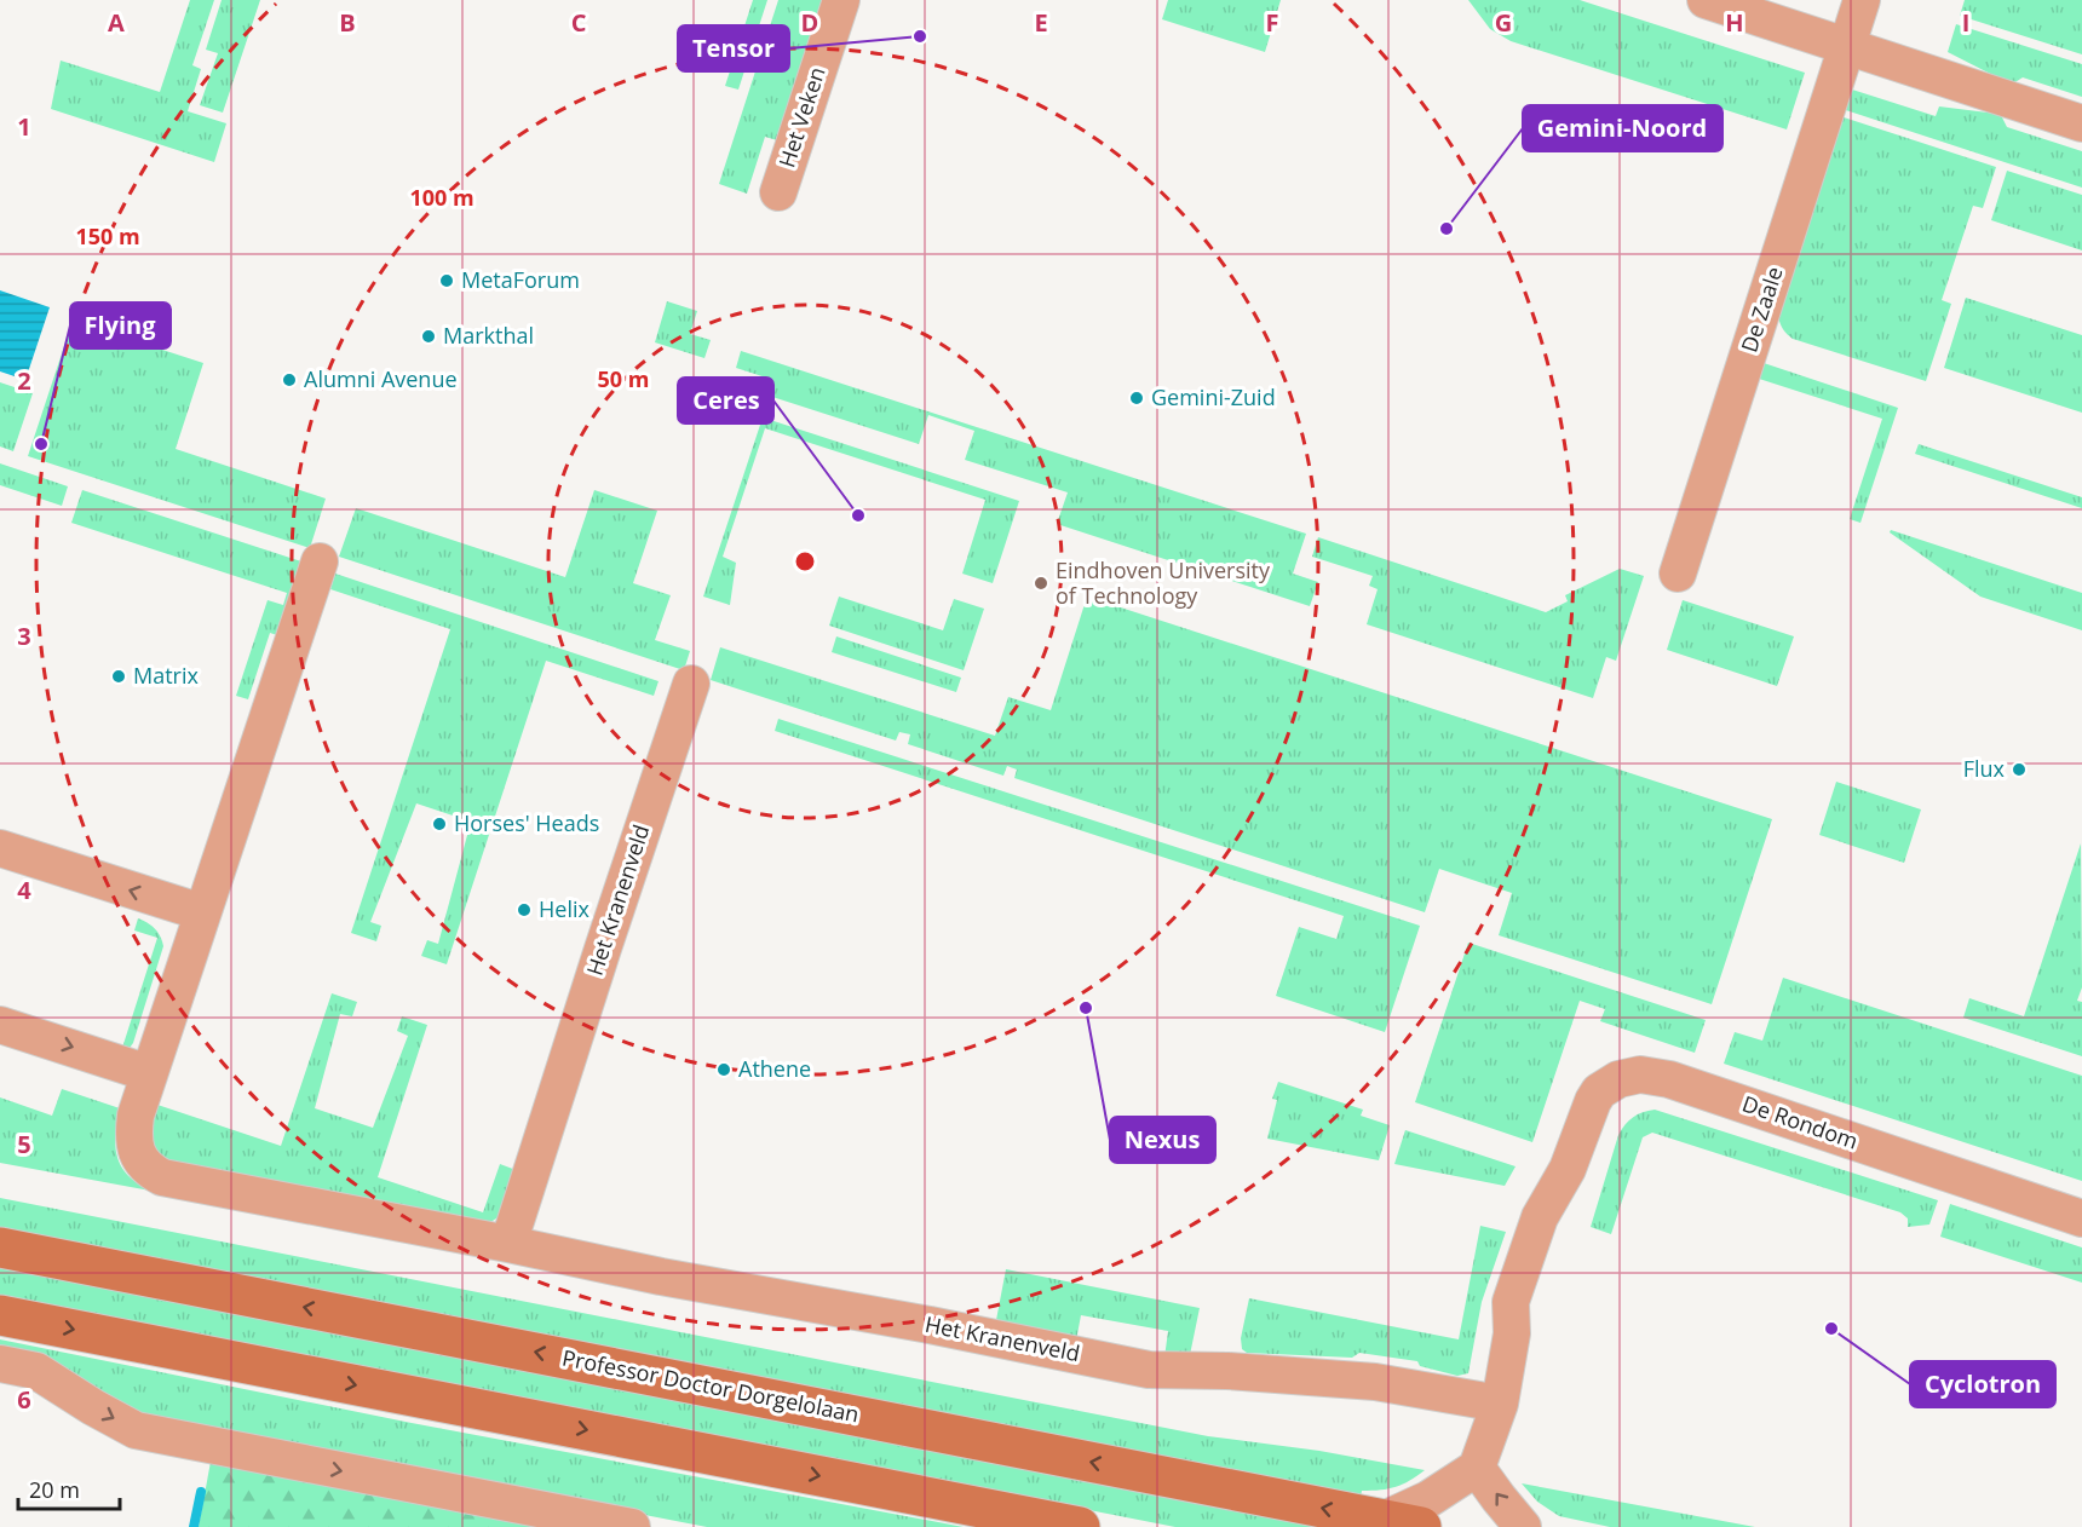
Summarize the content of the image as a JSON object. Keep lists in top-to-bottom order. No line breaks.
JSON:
{"streets":{"main road":["Professor Doctor Dorgelolaan"],"street":["Het Veken","De Zaale","Het Kranenveld","De Rondom"]},"crossings":[["Het Kranenveld","De Rondom"]],"places":["Tensor","Gemini-Noord","MetaForum","Markthal","Alumni Avenue","Gemini-Zuid","Flying","Ceres","Eindhoven University of Technology","Matrix","Flux","Horses' Heads","Helix","Nexus","Athene","Cyclotron"],"scale_bar":"20 m","grid":{"columns":["A","B","C","D","E","F","G","H","I"],"rows":["1","2","3","4","5","6"]},"rings":["100 m","150 m","50 m"]}
